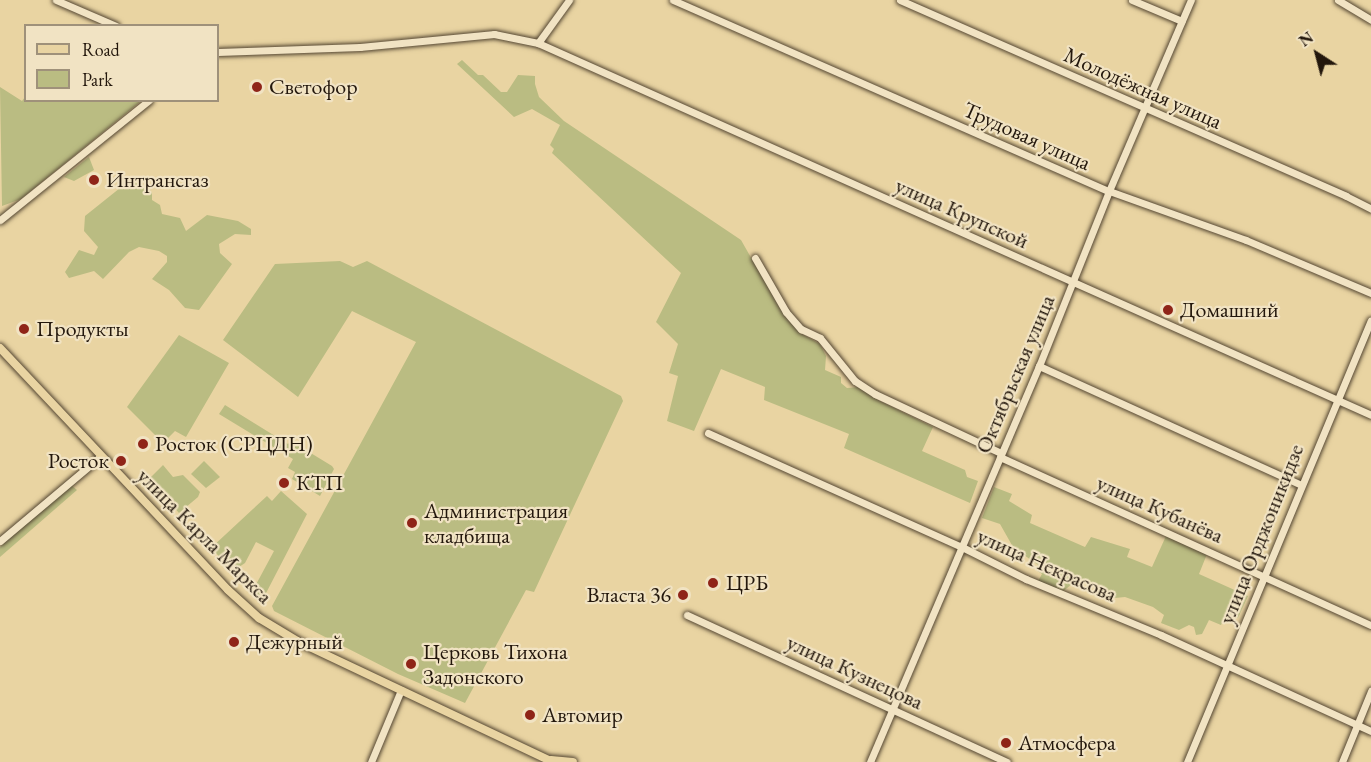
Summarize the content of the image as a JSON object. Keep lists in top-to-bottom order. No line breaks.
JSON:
{"streets":{"main road":["улица Карла Маркса"],"street":["Молодёжная улица","Трудовая улица","улица Крупской","Октябрьская улица","улица Кубанёва","улица Орджоникидзе","улица Некрасова","улица Кузнецова"]},"crossings":[["Молодёжная улица","Октябрьская улица"],["Трудовая улица","Октябрьская улица"],["улица Крупской","Октябрьская улица"],["улица Крупской","улица Орджоникидзе"],["Октябрьская улица","улица Кубанёва"],["Октябрьская улица","улица Некрасова"],["Октябрьская улица","улица Кузнецова"],["улица Кубанёва","улица Орджоникидзе"],["улица Орджоникидзе","улица Некрасова"]],"places":["Светофор","Интрансгаз","Домашний","Продукты","Росток (СРЦДН)","Росток","КТП","Администрация кладбища","ЦРБ","Власта 36","Дежурный","Церковь Тихона Задонского","Автомир","Атмосфера"],"legend":["Road","Park"],"north":"top left"}
